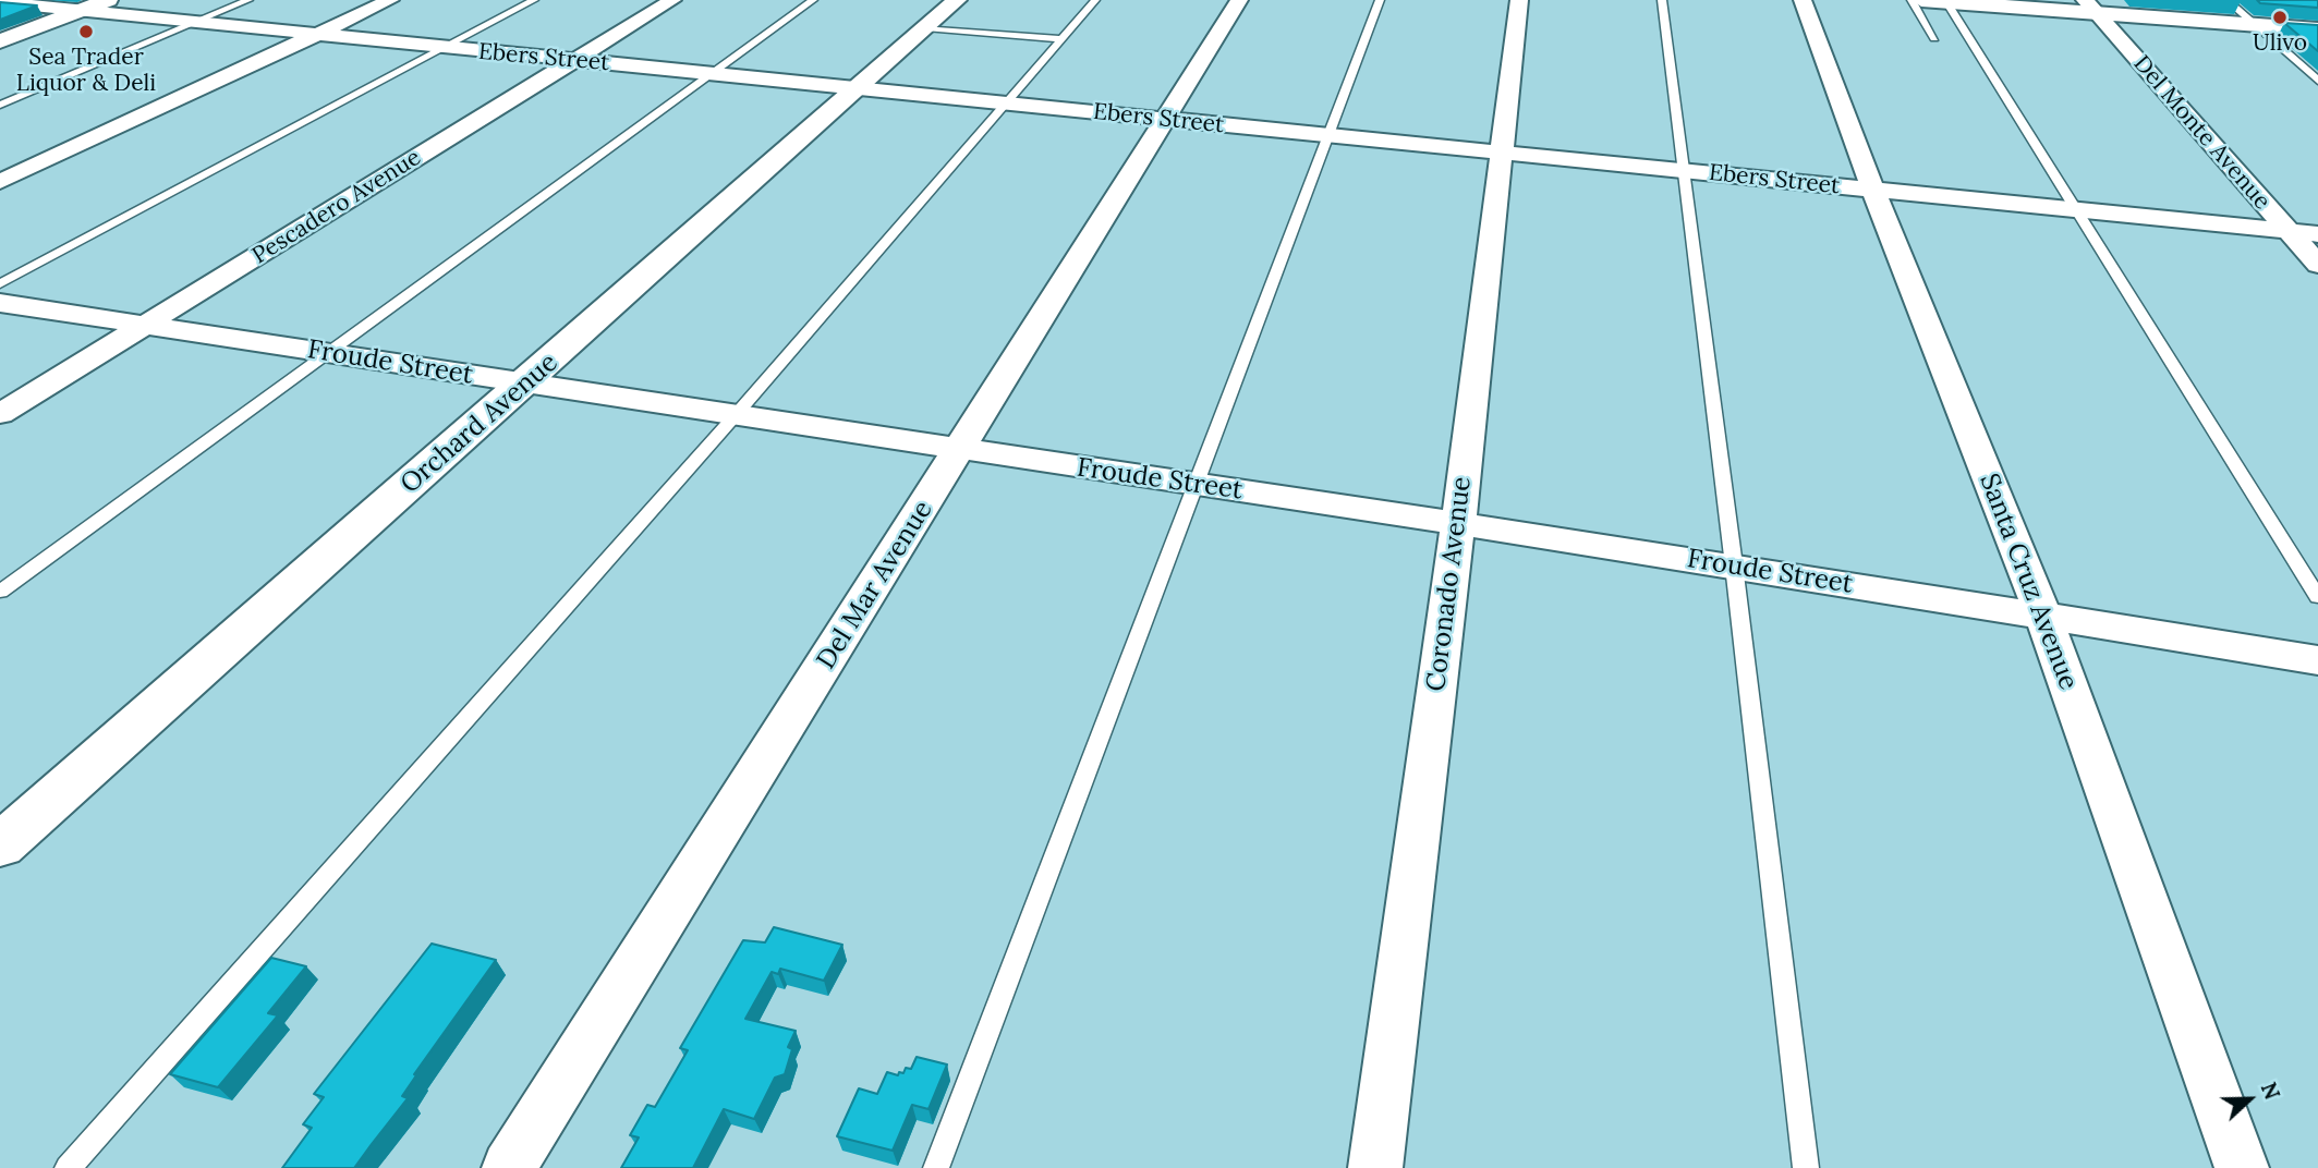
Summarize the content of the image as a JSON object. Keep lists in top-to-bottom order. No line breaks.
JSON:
{"streets":{"street":["Ebers Street","Del Monte Avenue","Pescadero Avenue","Froude Street","Orchard Avenue","Santa Cruz Avenue","Coronado Avenue","Del Mar Avenue"]},"crossings":[["Ebers Street","Del Monte Avenue"],["Ebers Street","Pescadero Avenue"],["Ebers Street","Orchard Avenue"],["Ebers Street","Santa Cruz Avenue"],["Ebers Street","Coronado Avenue"],["Ebers Street","Del Mar Avenue"],["Pescadero Avenue","Froude Street"],["Froude Street","Orchard Avenue"],["Froude Street","Santa Cruz Avenue"],["Froude Street","Coronado Avenue"],["Froude Street","Del Mar Avenue"]],"places":["Ulivo","Sea Trader Liquor & Deli"],"north":"right"}
